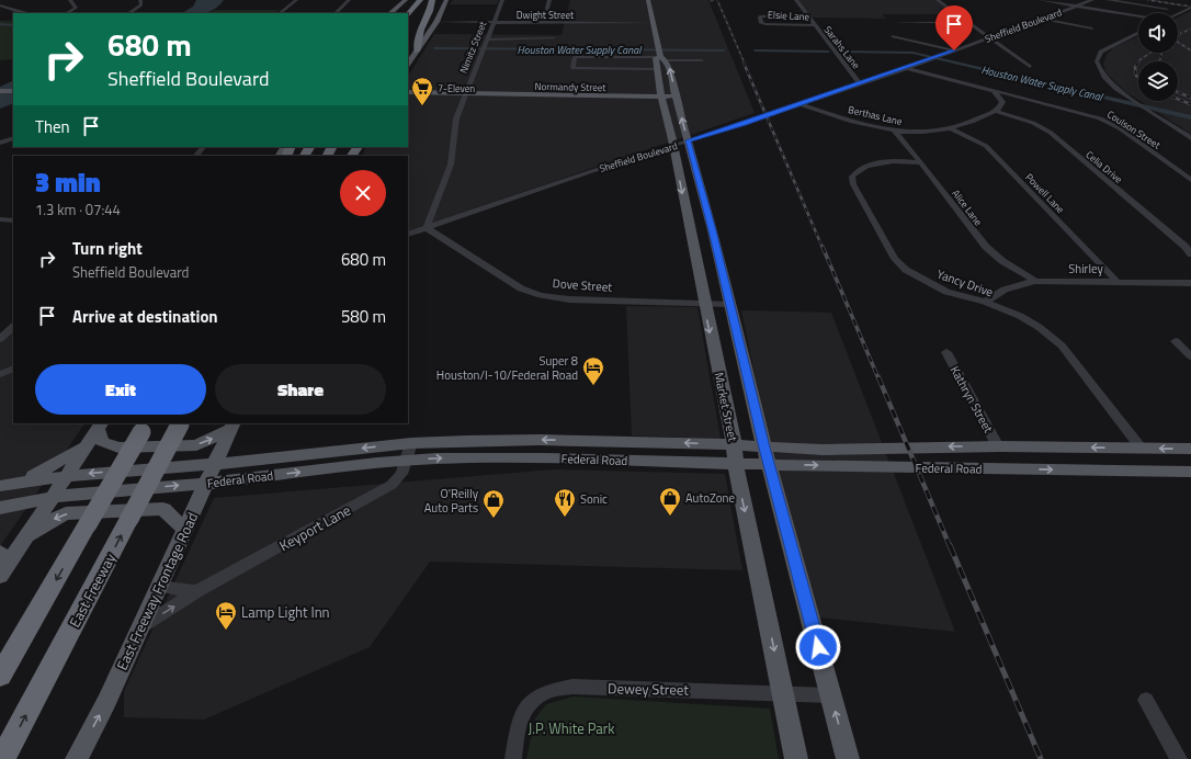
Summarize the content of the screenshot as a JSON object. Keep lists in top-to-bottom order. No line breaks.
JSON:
{"streets":{"highway":["East Freeway"],"main road":["Normandy Street","Market Street","Federal Road","East Freeway Frontage Road"],"street":["Dwight Street","Elsie Lane","Sheffield Boulevard","Nimitz Street","Sarahs Lane","Berthas Lane","Coulson Street","Celia Drive","Powell Lane","Alice Lane","Shirley","Yancy Drive","Dove Street","Kathryn Street","Keyport Lane","Dewey Street"]},"crossings":[["Dwight Street","Nimitz Street"],["Dwight Street","Market Street"],["Elsie Lane","Sarahs Lane"],["Sheffield Boulevard","Nimitz Street"],["Sheffield Boulevard","Sarahs Lane"],["Sheffield Boulevard","Berthas Lane"],["Sheffield Boulevard","Coulson Street"],["Sheffield Boulevard","Dove Street"],["Sheffield Boulevard","Market Street"],["Nimitz Street","Normandy Street"],["Nimitz Street","Dove Street"],["Normandy Street","Market Street"],["Berthas Lane","Celia Drive"],["Berthas Lane","Powell Lane"],["Berthas Lane","Alice Lane"],["Powell Lane","Shirley"],["Alice Lane","Shirley"],["Alice Lane","Yancy Drive"],["Shirley","Yancy Drive"],["Yancy Drive","Federal Road"],["Dove Street","Market Street"],["Kathryn Street","Federal Road"],["Market Street","Federal Road"],["Market Street","Dewey Street"],["Federal Road","Keyport Lane"],["Federal Road","East Freeway Frontage Road"],["Keyport Lane","East Freeway Frontage Road"]],"one_way":["East Freeway Frontage Road"],"water":["Houston Water Supply Canal"],"parks":["J.P. White Park"],"places":{"supermarket":["7-Eleven"],"hotel":["Super 8 Houston/I-10/Federal Road","Lamp Light Inn"],"shop":["AutoZone","O'Reilly Auto Parts"],"restaurant":["Sonic"]},"page":{"turn":["680 m","Sheffield Boulevard"],"then":"Then","heading":["3 min","1.3 km · 07:44"],"list":[{"name":"Turn right","note":"Sheffield Boulevard","value":"680 m"},{"name":"Arrive at destination","value":"580 m"}],"buttons":["Exit","Share"]}}
